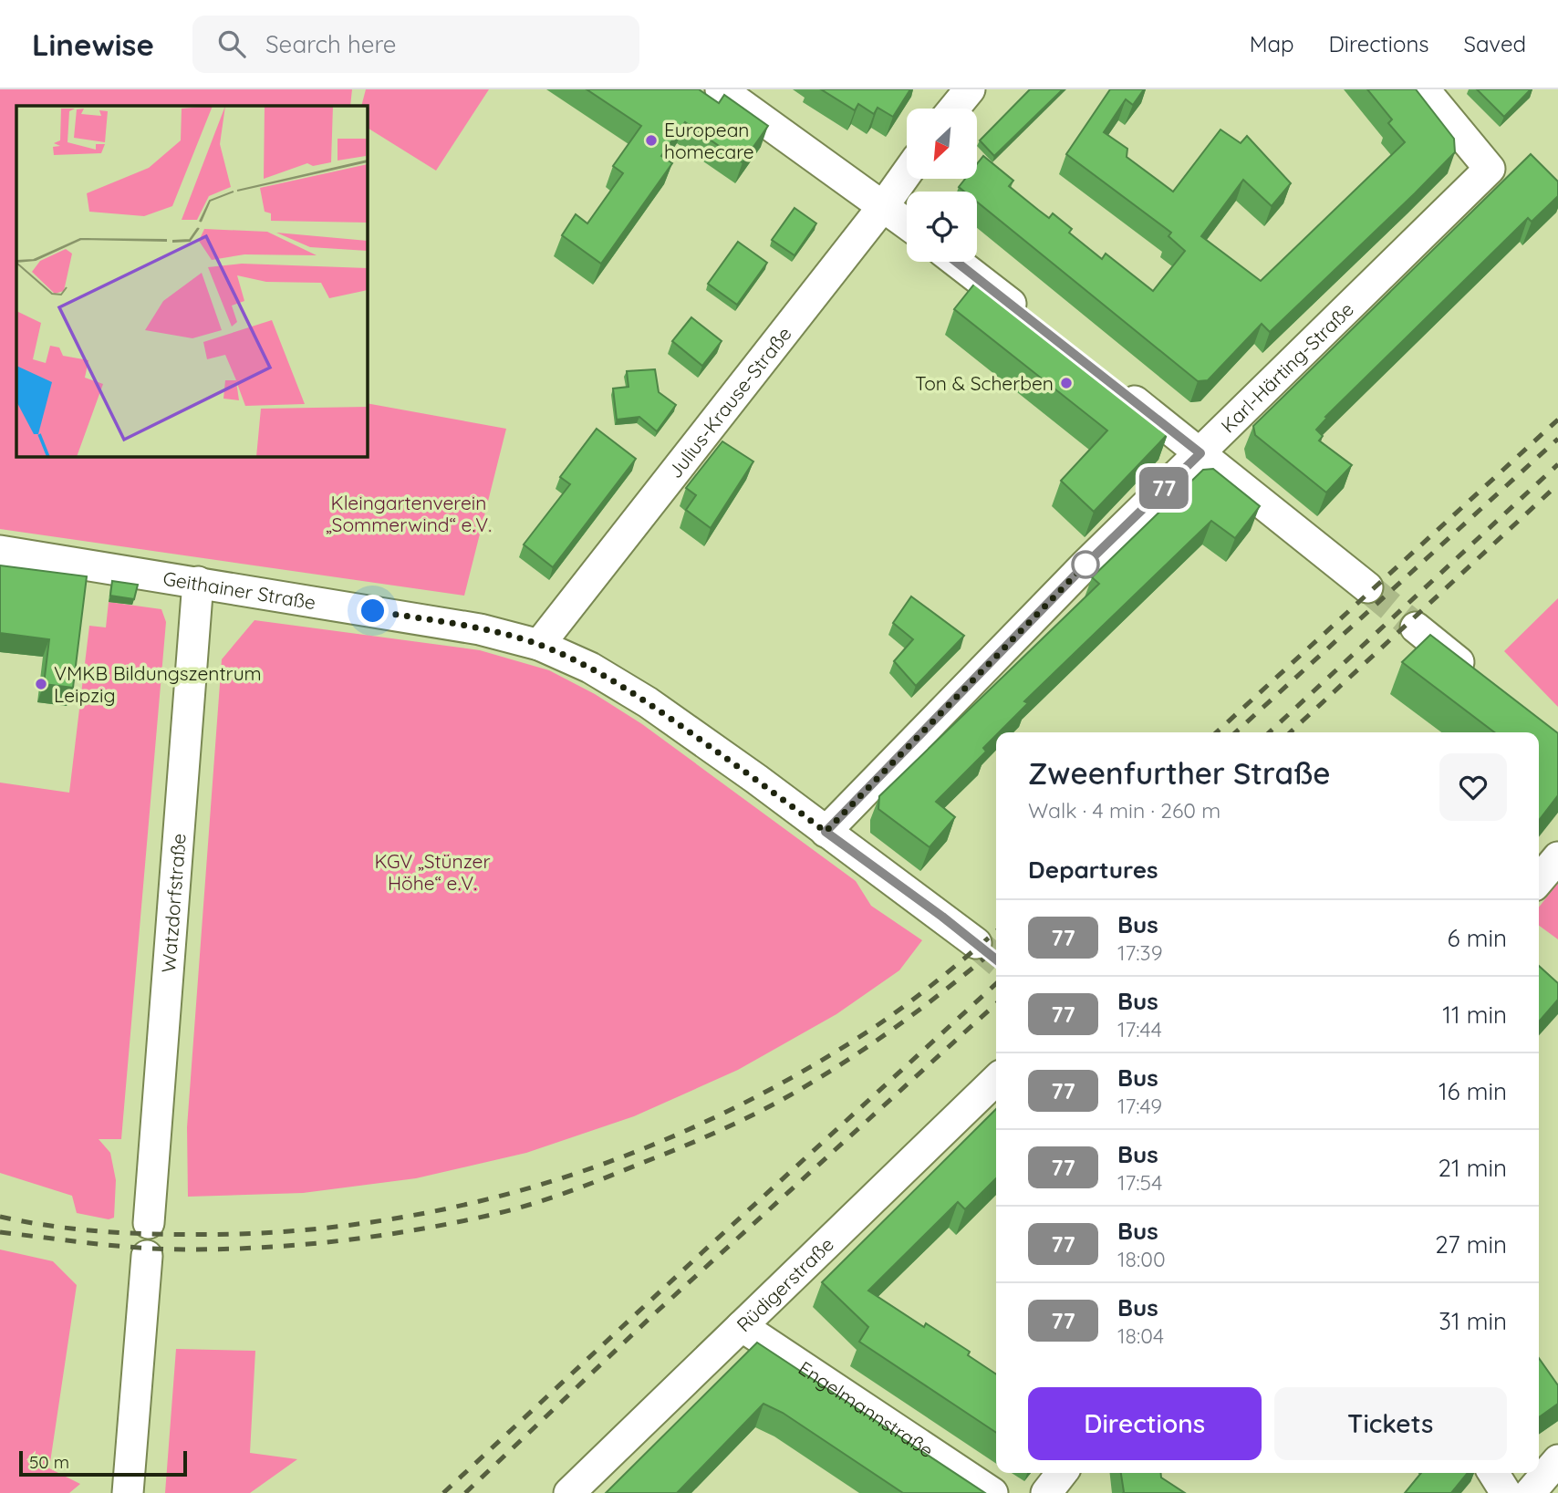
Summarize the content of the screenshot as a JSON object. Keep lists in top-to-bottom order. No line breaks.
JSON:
{"streets":{"street":["Karl-Härting-Straße","Julius-Krause-Straße","Geithainer Straße","Watzdorfstraße","Rüdigerstraße","Engelmannstraße"]},"crossings":[["Karl-Härting-Straße","Geithainer Straße"],["Julius-Krause-Straße","Geithainer Straße"],["Geithainer Straße","Watzdorfstraße"],["Rüdigerstraße","Engelmannstraße"]],"parks":["Kleingartenverein „Sommerwind“ e.V.","KGV „Stünzer Höhe“ e.V."],"places":["European homecare","Ton & Scherben","VMKB Bildungszentrum Leipzig"],"lines":["bus line 77"],"scale_bar":"50 m","north":"bottom left","page":{"header":"Linewise","search":"Search here","nav":["Map","Directions","Saved"],"on_map":"77","heading":[["Zweenfurther Straße","Walk · 4 min · 260 m"],"Departures"],"list":[{"mark":"77","name":"Bus","note":"17:39","value":"6 min"},{"mark":"77","name":"Bus","note":"17:44","value":"11 min"},{"mark":"77","name":"Bus","note":"17:49","value":"16 min"},{"mark":"77","name":"Bus","note":"17:54","value":"21 min"},{"mark":"77","name":"Bus","note":"18:00","value":"27 min"},{"mark":"77","name":"Bus","note":"18:04","value":"31 min"}],"buttons":["Directions","Tickets"],"scale":"50 m"}}
